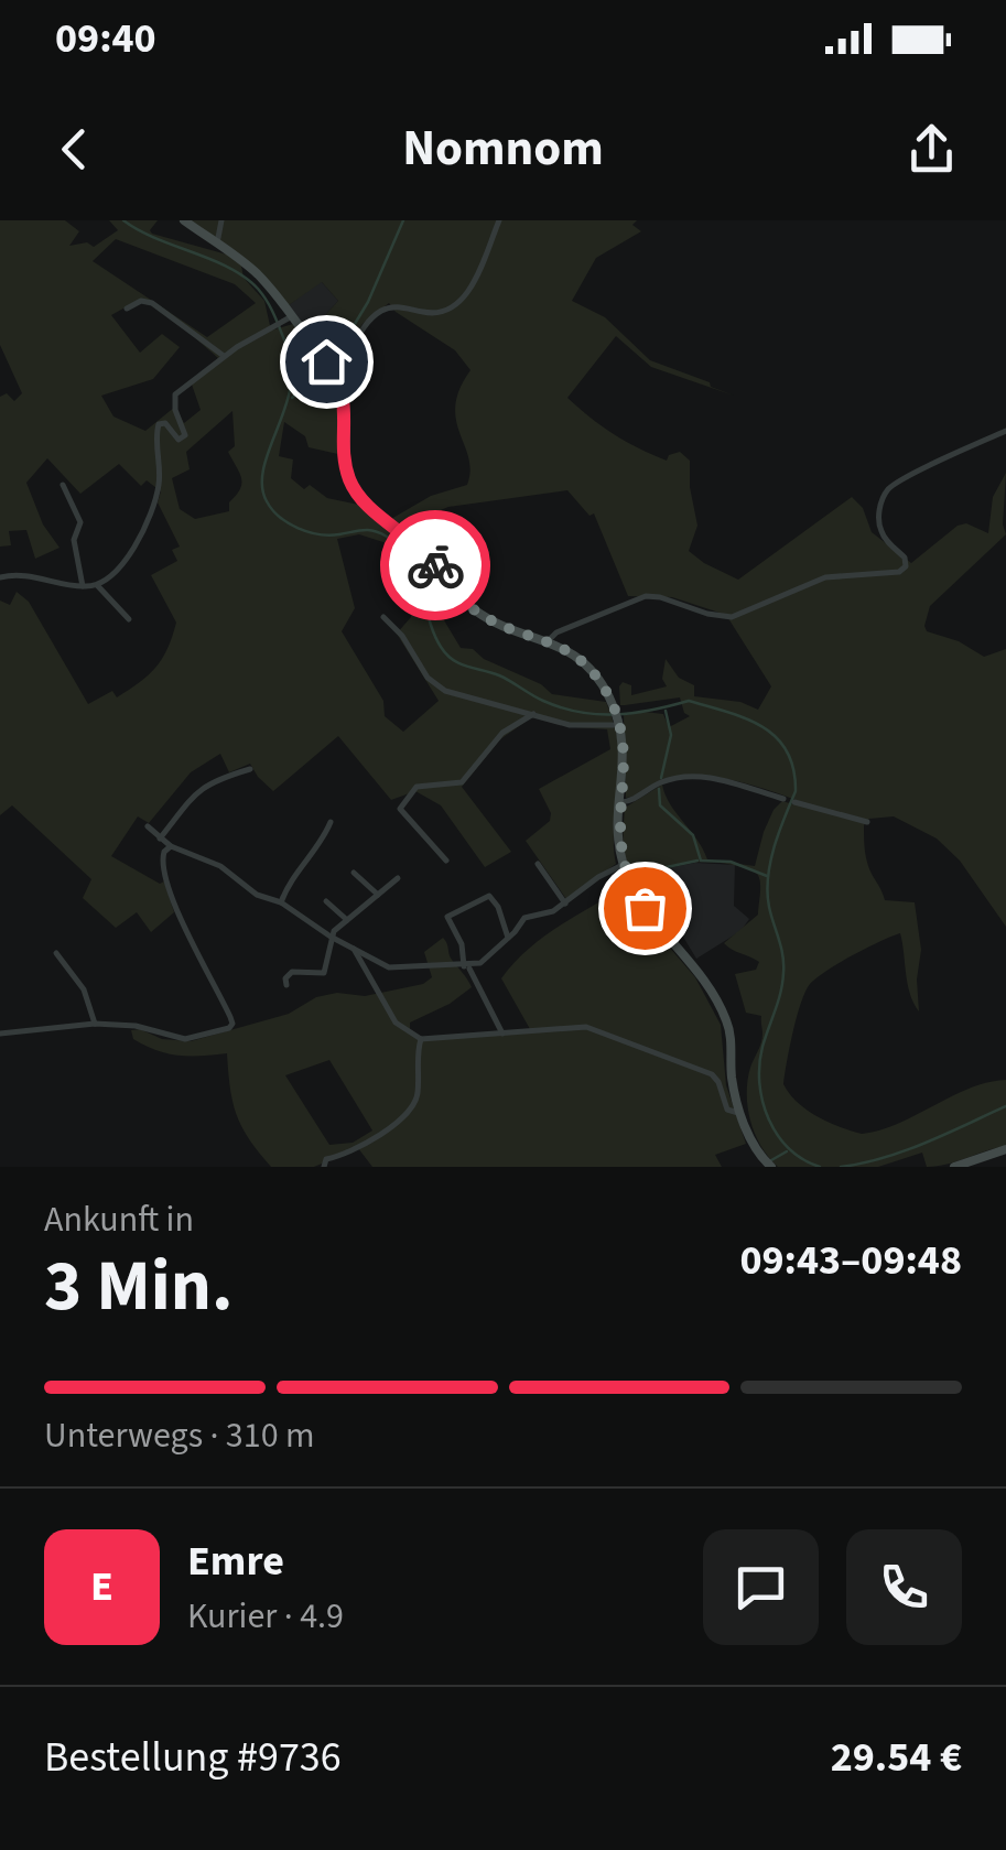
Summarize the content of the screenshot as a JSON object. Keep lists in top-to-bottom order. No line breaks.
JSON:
{"page":{"status":"09:40","header":"Nomnom","heading":["3 Min.","Ankunft in","09:43–09:48"],"panel":["Emre","Kurier · 4.9","Bestellung #9736","29.54 €"],"bar":"Unterwegs · 310 m","round":"E"}}
